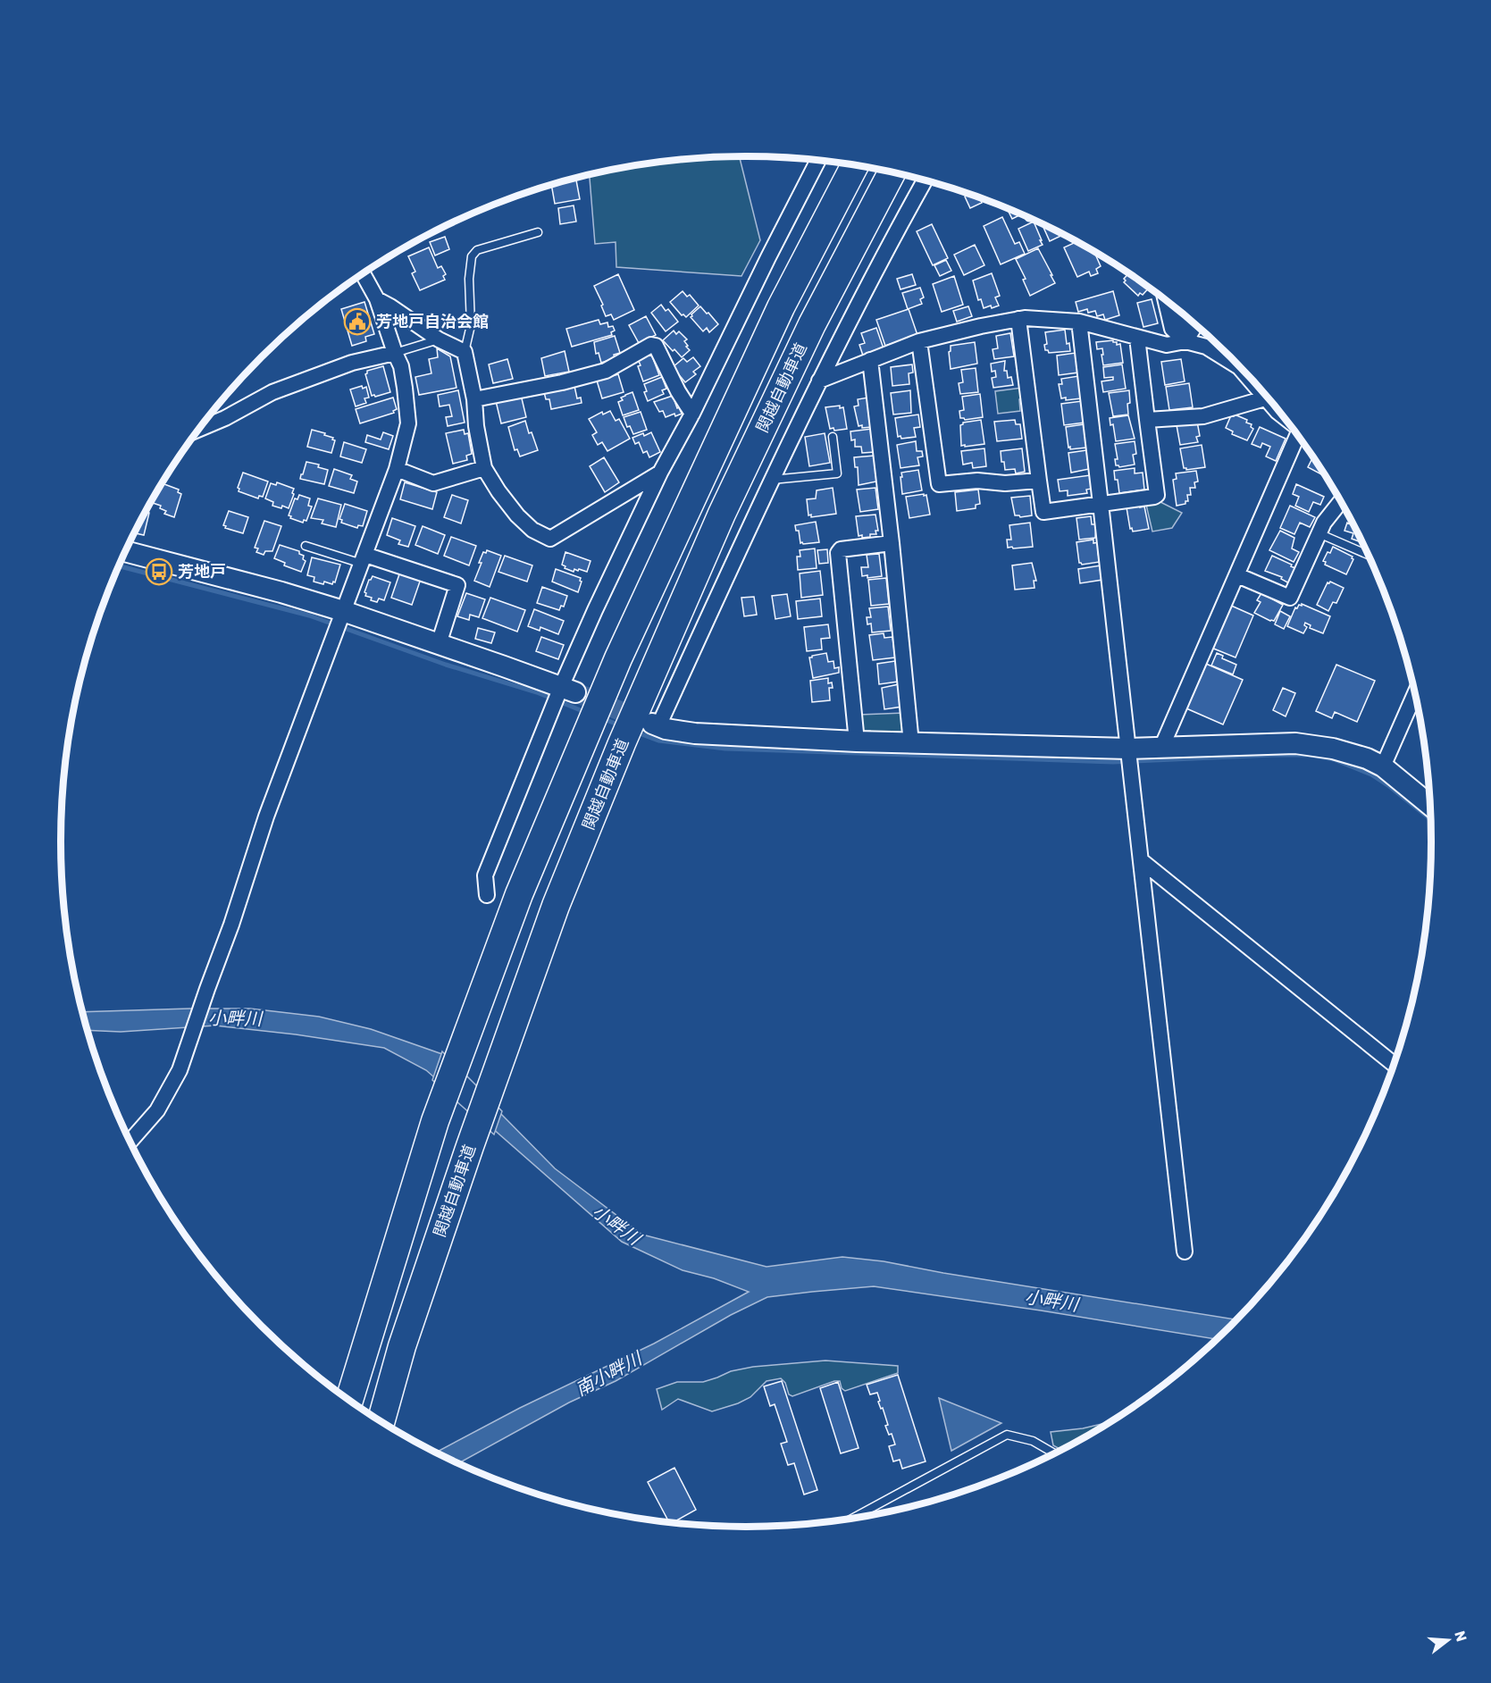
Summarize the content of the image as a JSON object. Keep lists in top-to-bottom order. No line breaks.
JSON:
{"streets":{"highway":["関越自動車道"]},"water":["小畔川","南小畔川"],"places":{"public building":["芳地戸自治会館"],"bus stop":["芳地戸"]},"north":"right"}
